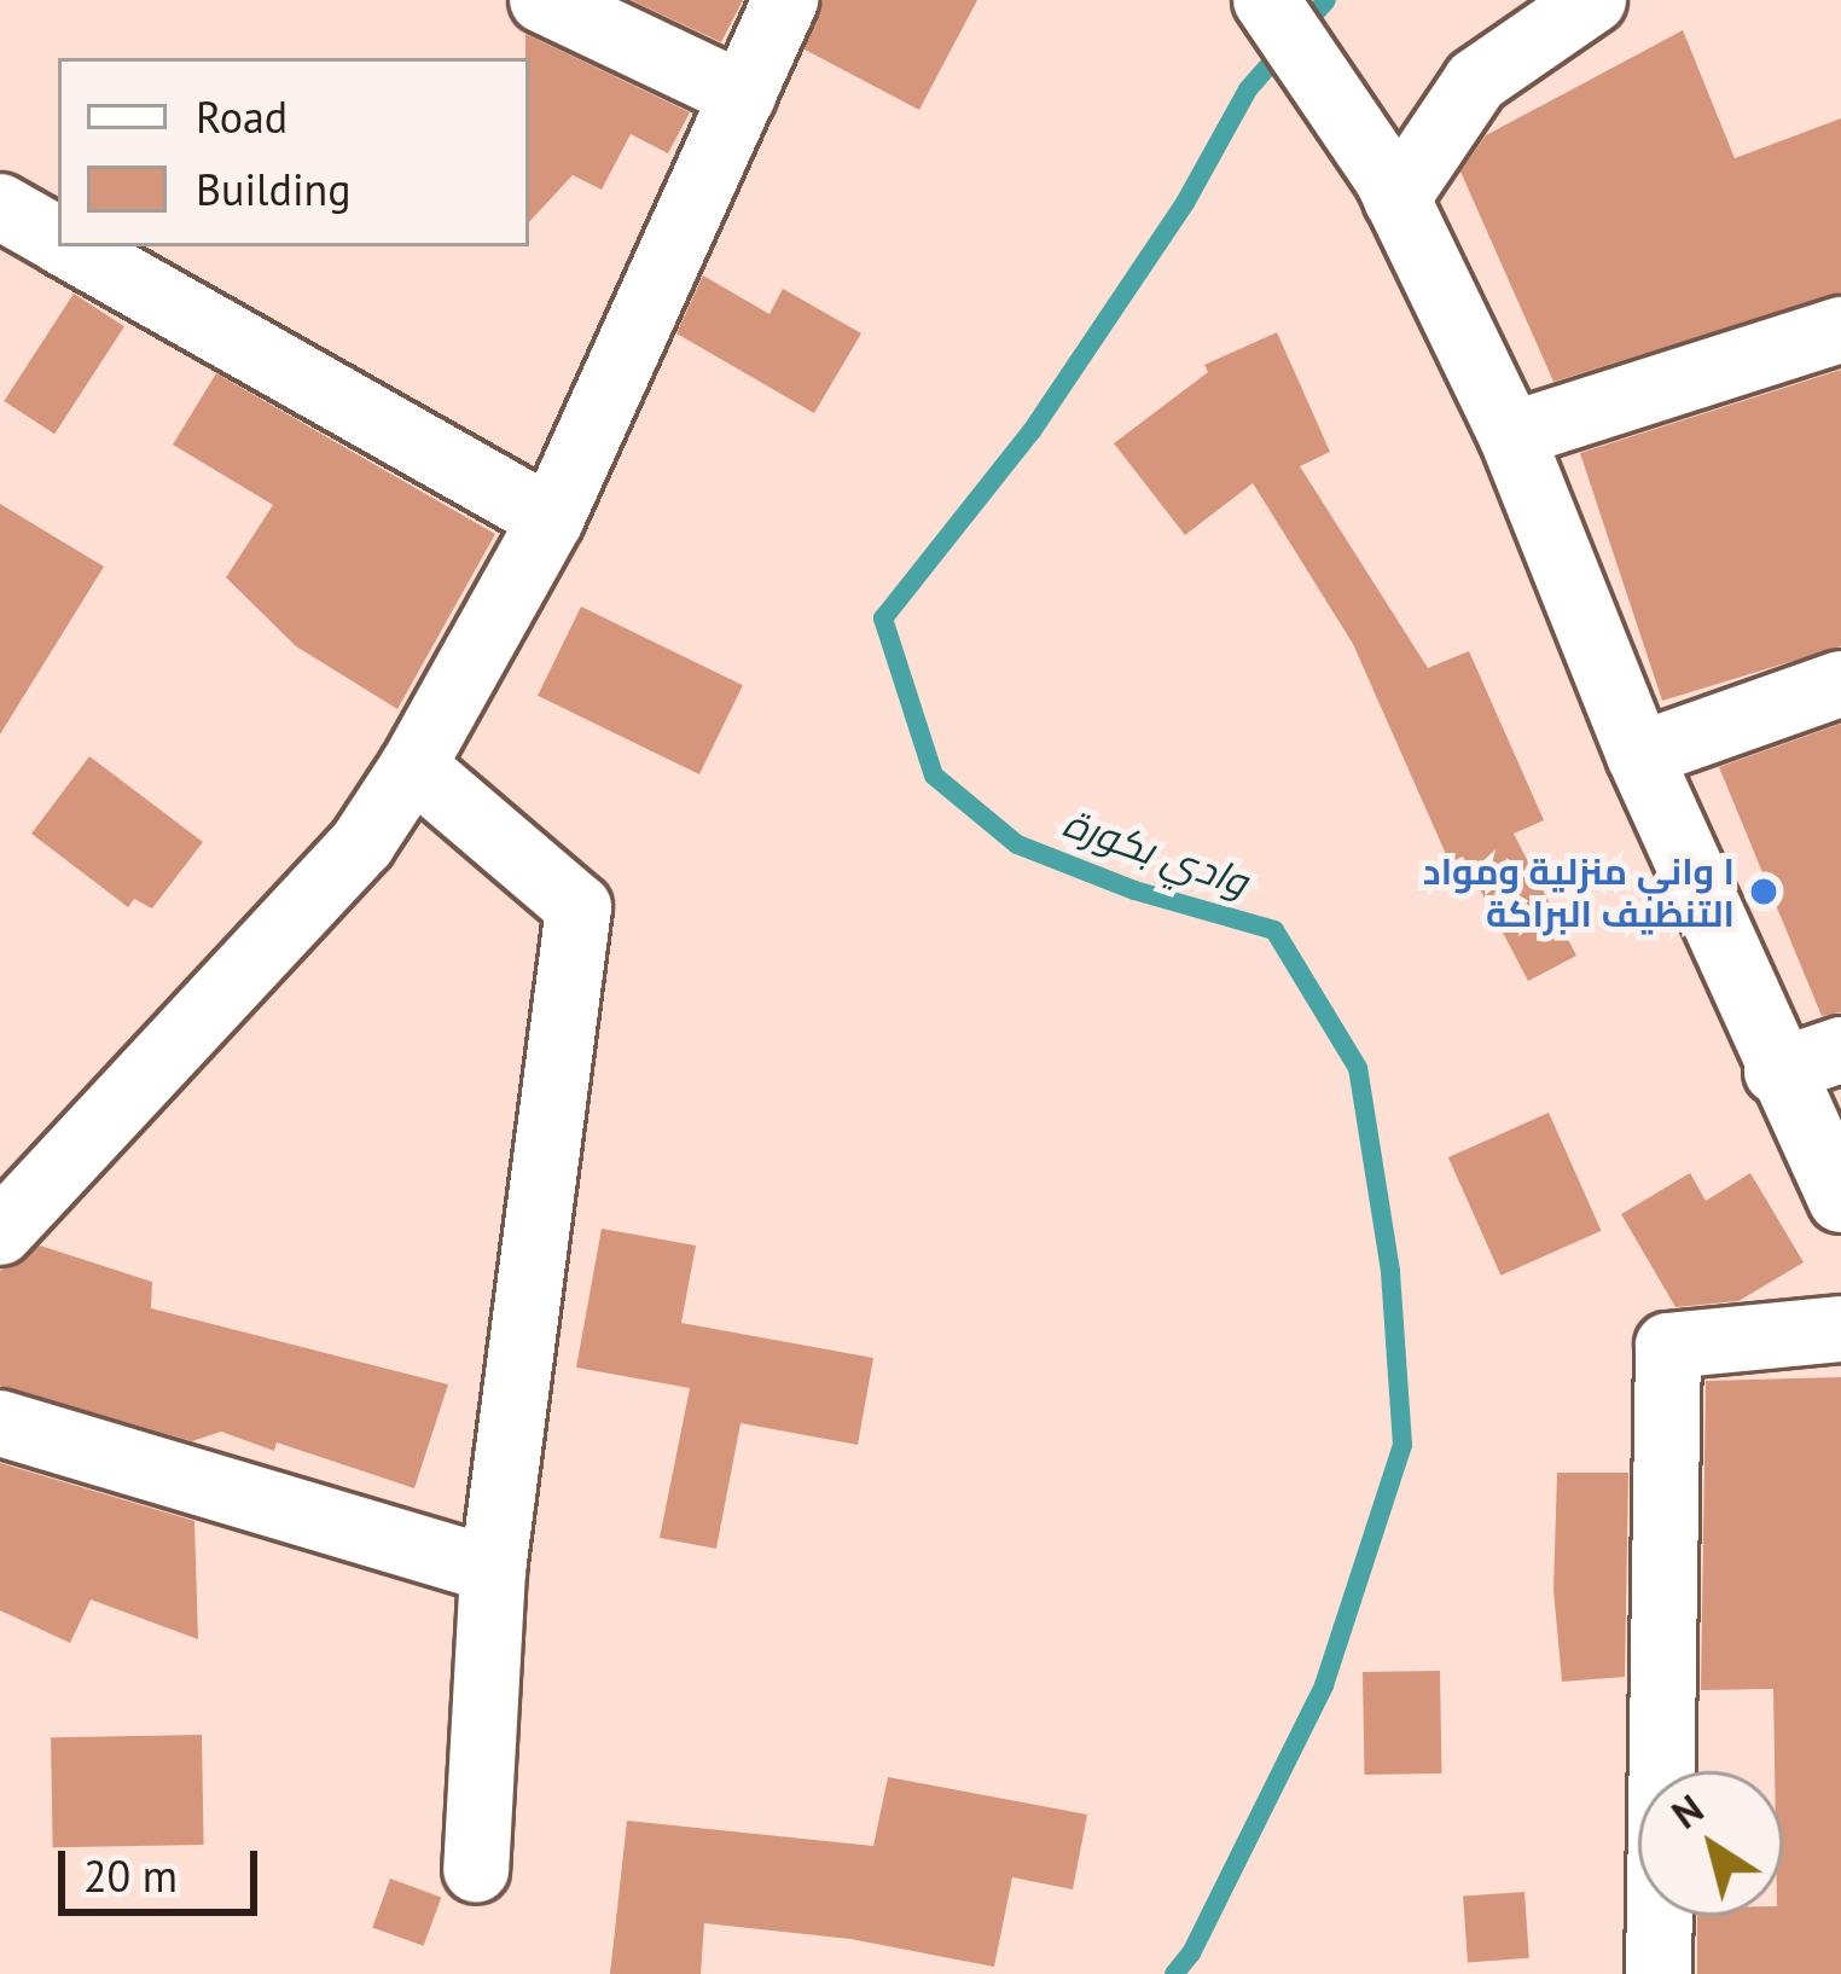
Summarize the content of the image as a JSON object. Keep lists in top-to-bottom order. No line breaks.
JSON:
{"water":["وادي بكورة"],"places":["ا واني منزلية ومواد التنظيف البراكة"],"legend":["Road","Building"],"scale_bar":"20 m","north":"top left"}
